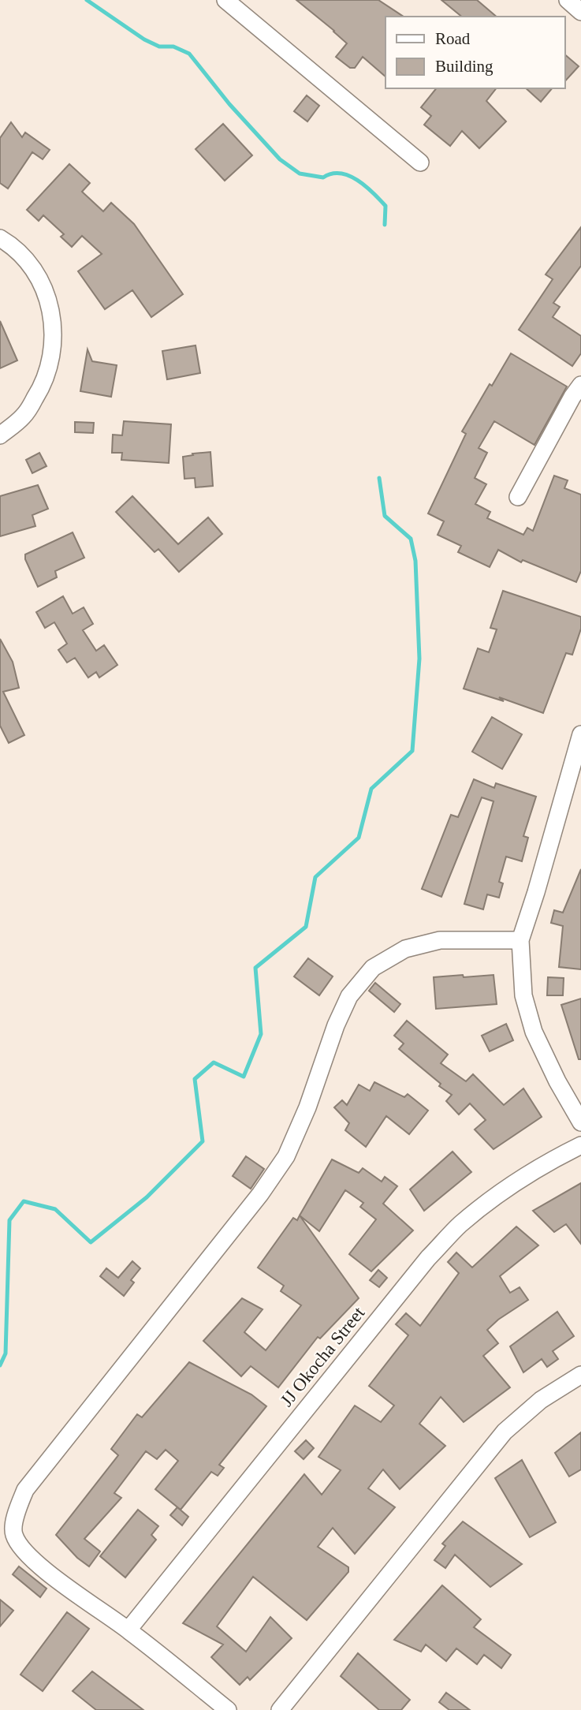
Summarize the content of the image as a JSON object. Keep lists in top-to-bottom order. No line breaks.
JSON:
{"streets":{"street":["JJ Okocha Street"]},"legend":["Road","Building"]}
